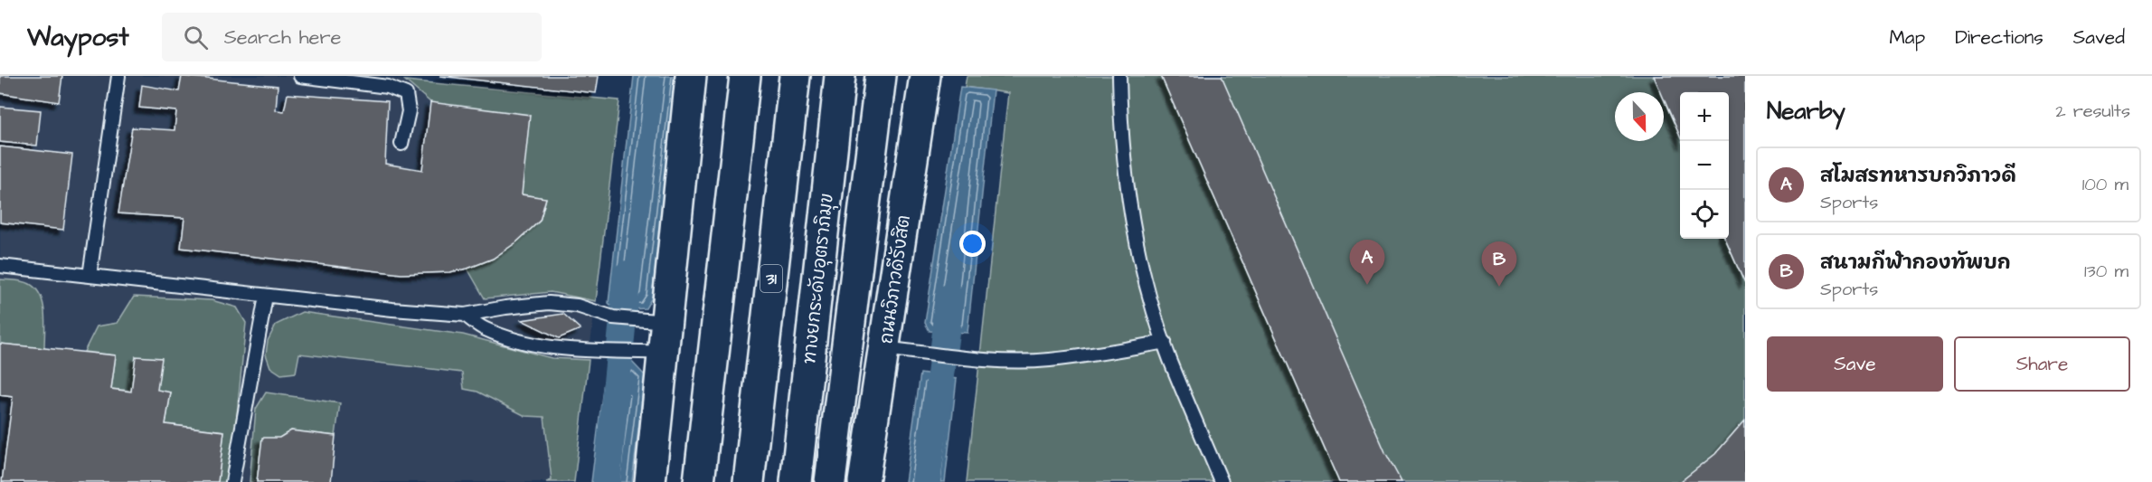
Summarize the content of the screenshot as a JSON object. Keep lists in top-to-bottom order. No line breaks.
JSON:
{"streets":{"main road":["31","ทางยกระดับอุตราภิมุข","ถนนวิภาวดีรังสิต"]},"north":"bottom","page":{"header":"Waypost","search":"Search here","nav":["Map","Directions","Saved"],"heading":["Nearby","2 results"],"map_buttons":["+","−"],"list":[{"mark":"A","name":"สโมสรทหารบกวิภาวดี","note":"Sports","value":"100 m"},{"mark":"B","name":"สนามกีฬากองทัพบก","note":"Sports","value":"130 m"}],"pins":["A","B"],"buttons":["Save","Share"]}}
